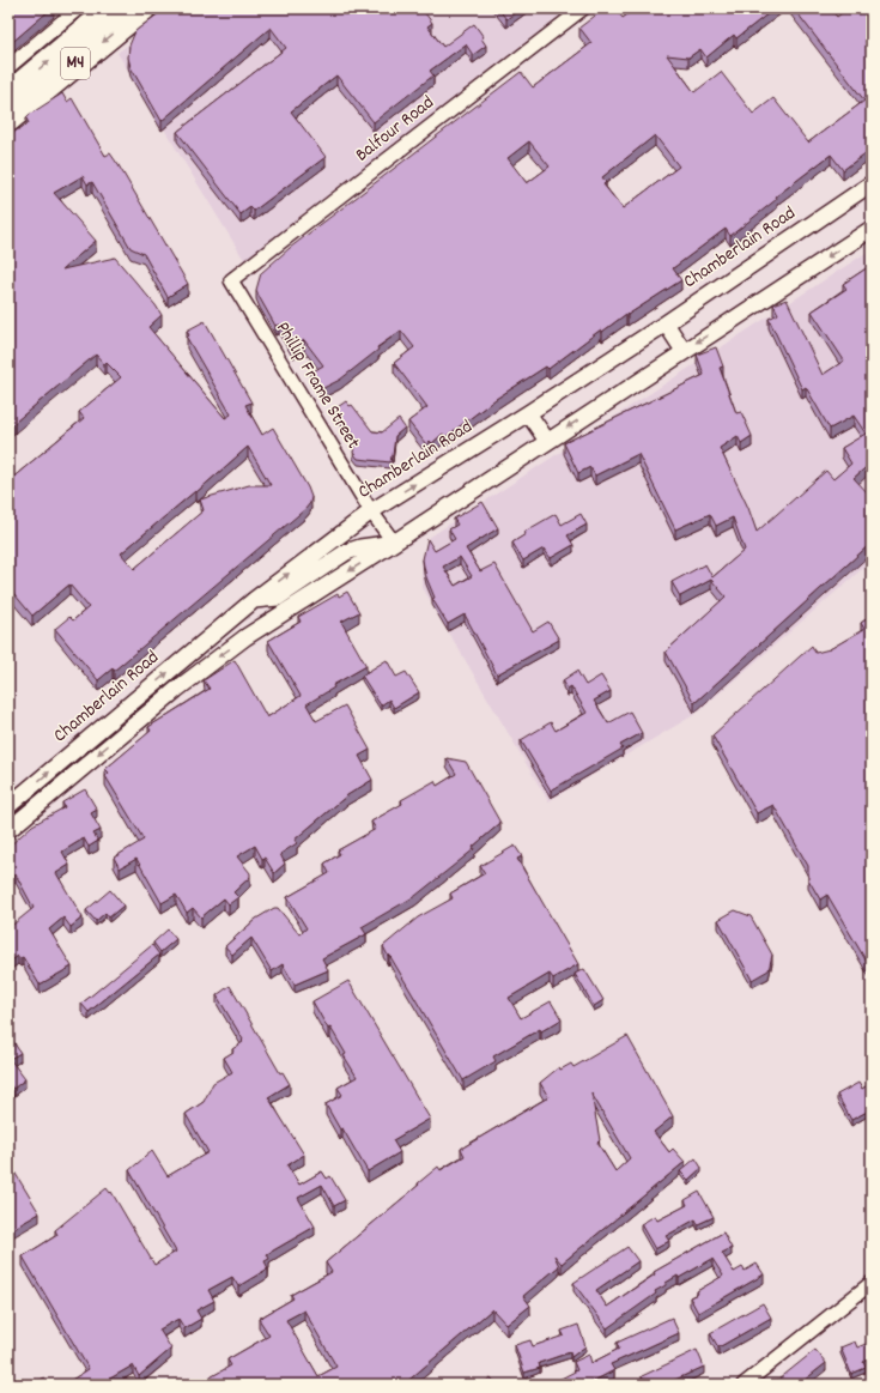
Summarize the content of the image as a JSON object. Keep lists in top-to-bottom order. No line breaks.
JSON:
{"streets":{"highway":["M4"],"street":["Balfour Road","Chamberlain Road","Phillip Frame Street"]},"crossings":[["Balfour Road","Phillip Frame Street"],["Chamberlain Road","Phillip Frame Street"]]}
